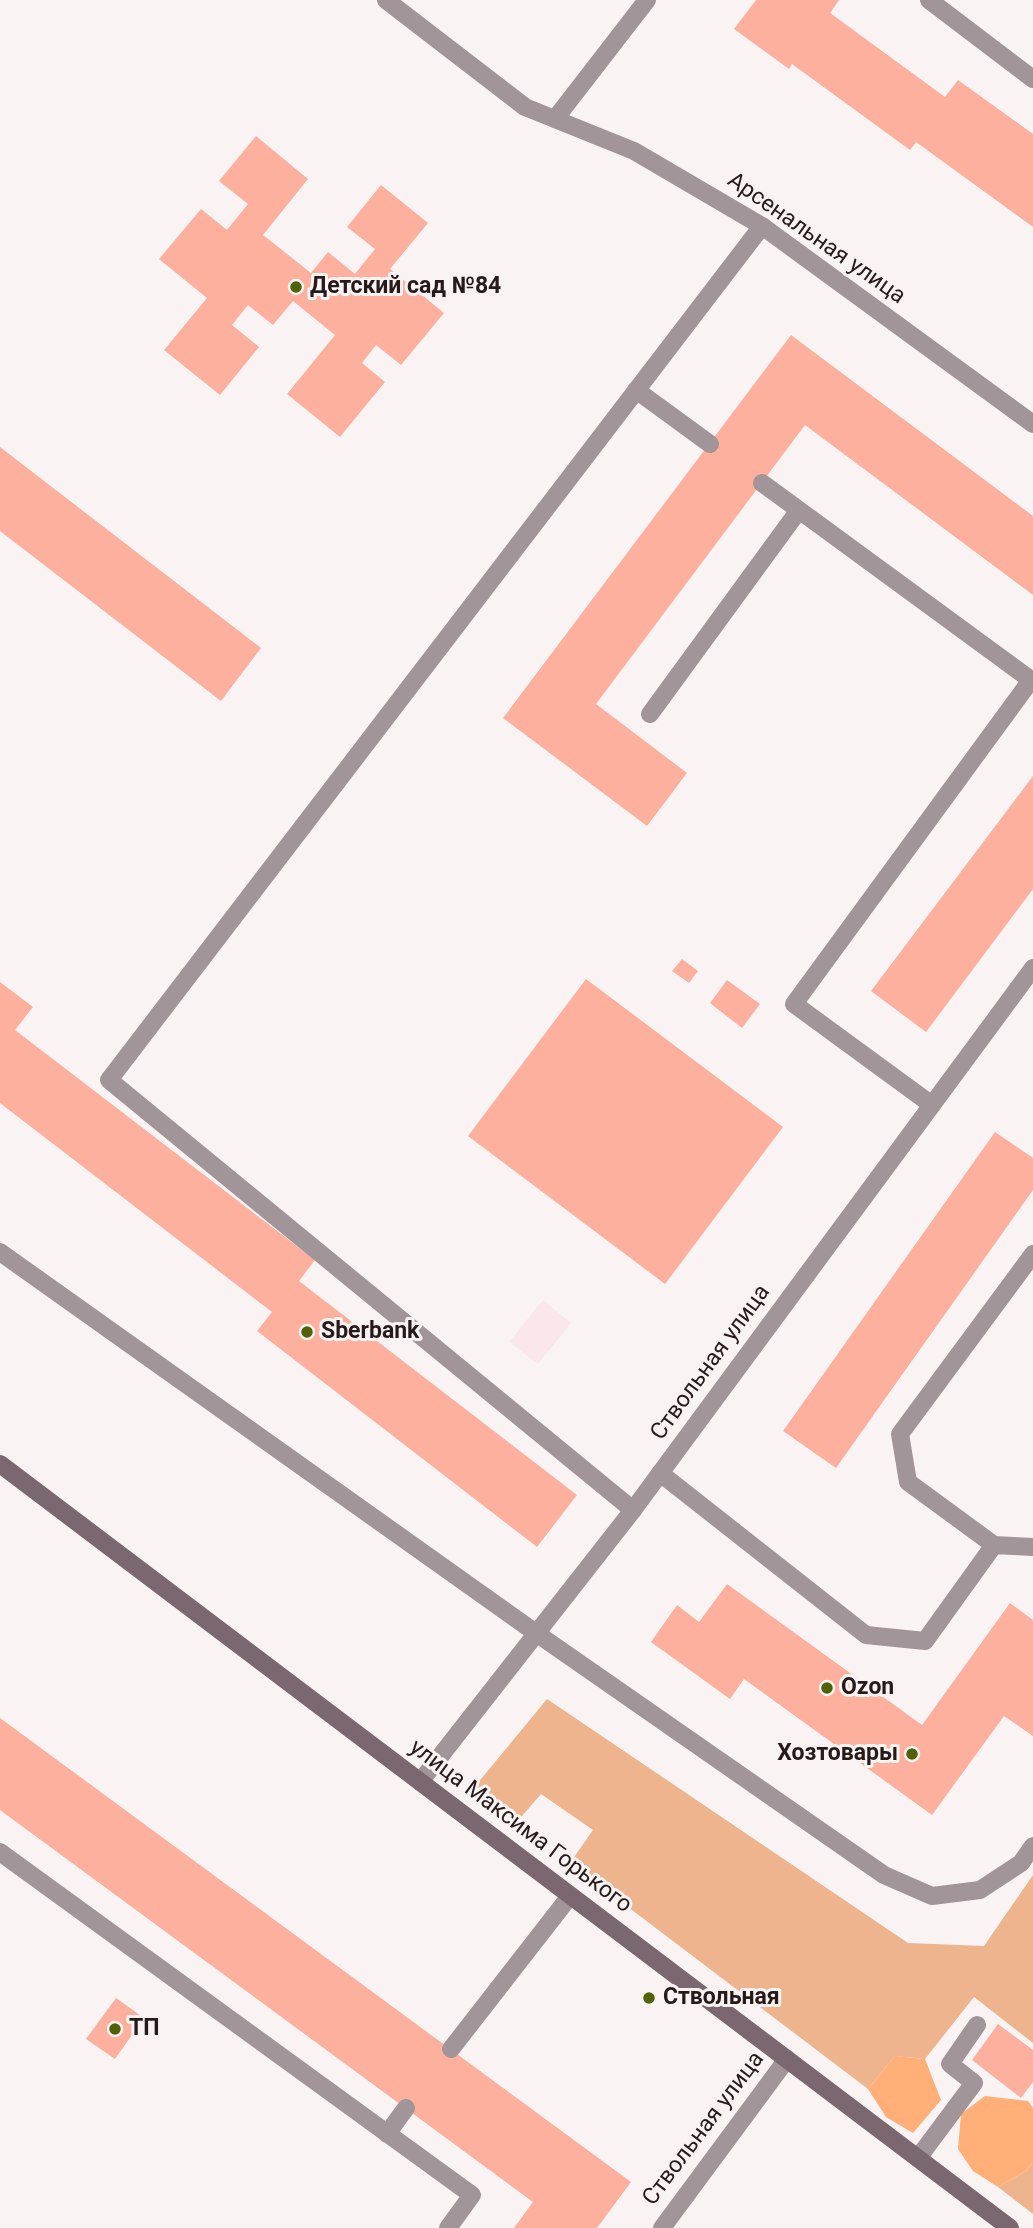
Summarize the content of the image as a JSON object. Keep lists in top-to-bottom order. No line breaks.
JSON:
{"streets":{"main road":["улица Максима Горького"],"street":["Арсенальная улица","Ствольная улица"]},"crossings":[["Ствольная улица","улица Максима Горького"]],"places":["Детский сад №84","Sberbank","Ozon","Хозтовары","Ствольная","ТП"]}
